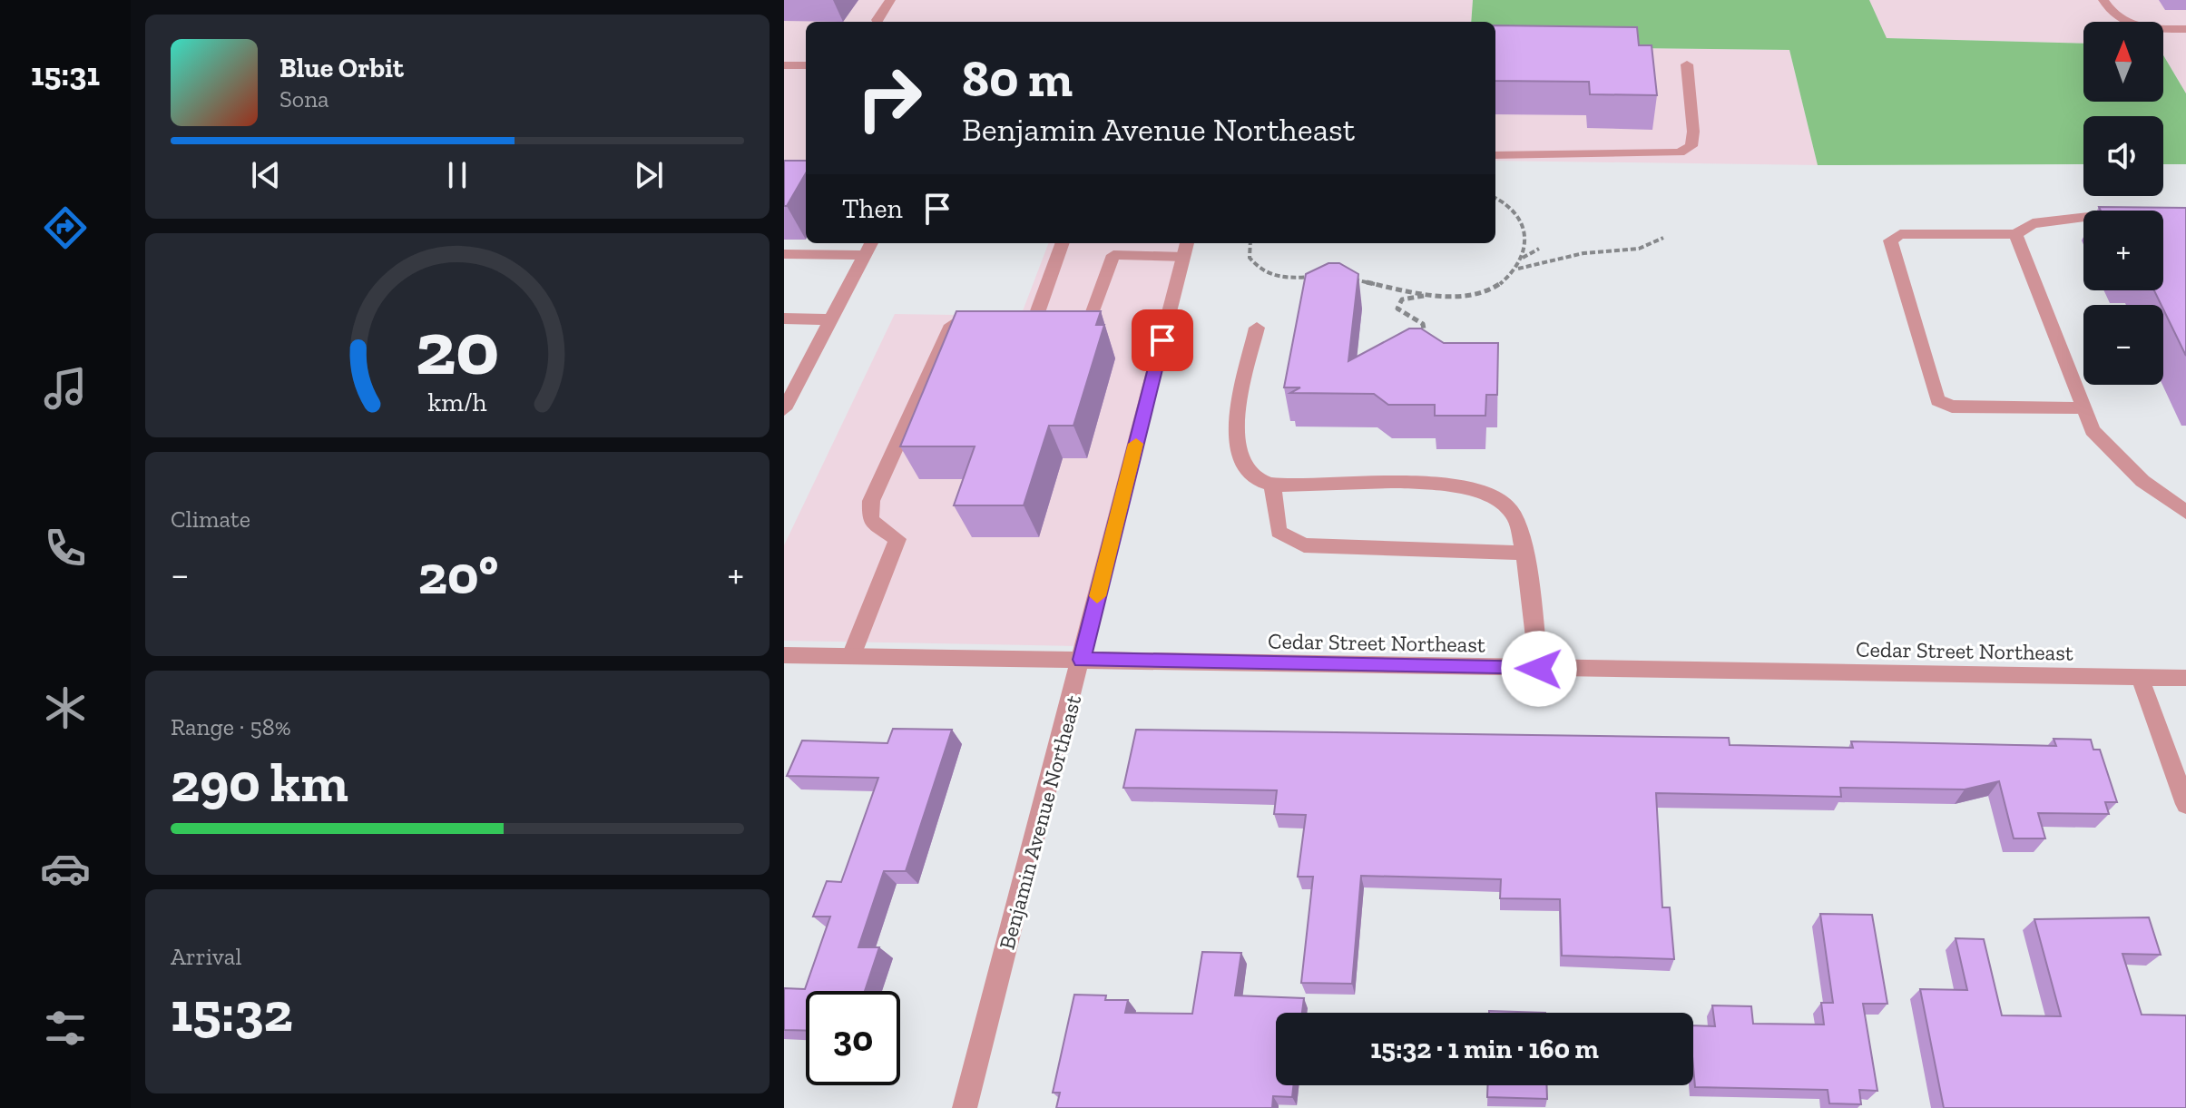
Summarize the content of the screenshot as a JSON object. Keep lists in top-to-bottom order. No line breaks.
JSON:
{"streets":{"street":["Cedar Street Northeast","Benjamin Avenue Northeast"]},"crossings":[["Cedar Street Northeast","Benjamin Avenue Northeast"]],"north":"top","page":{"tabs":"15:31","map_buttons":["+","−"],"turn":["80 m","Benjamin Avenue Northeast"],"song":["Blue Orbit","Sona"],"then":"Then","tile":["Climate",["Range · 58%","290 km"],["Arrival","15:32"]],"heat":["−","20°","+"],"limit":"30","trip":"15:32 · 1 min · 160 m","gauge":["20","km/h"]}}
